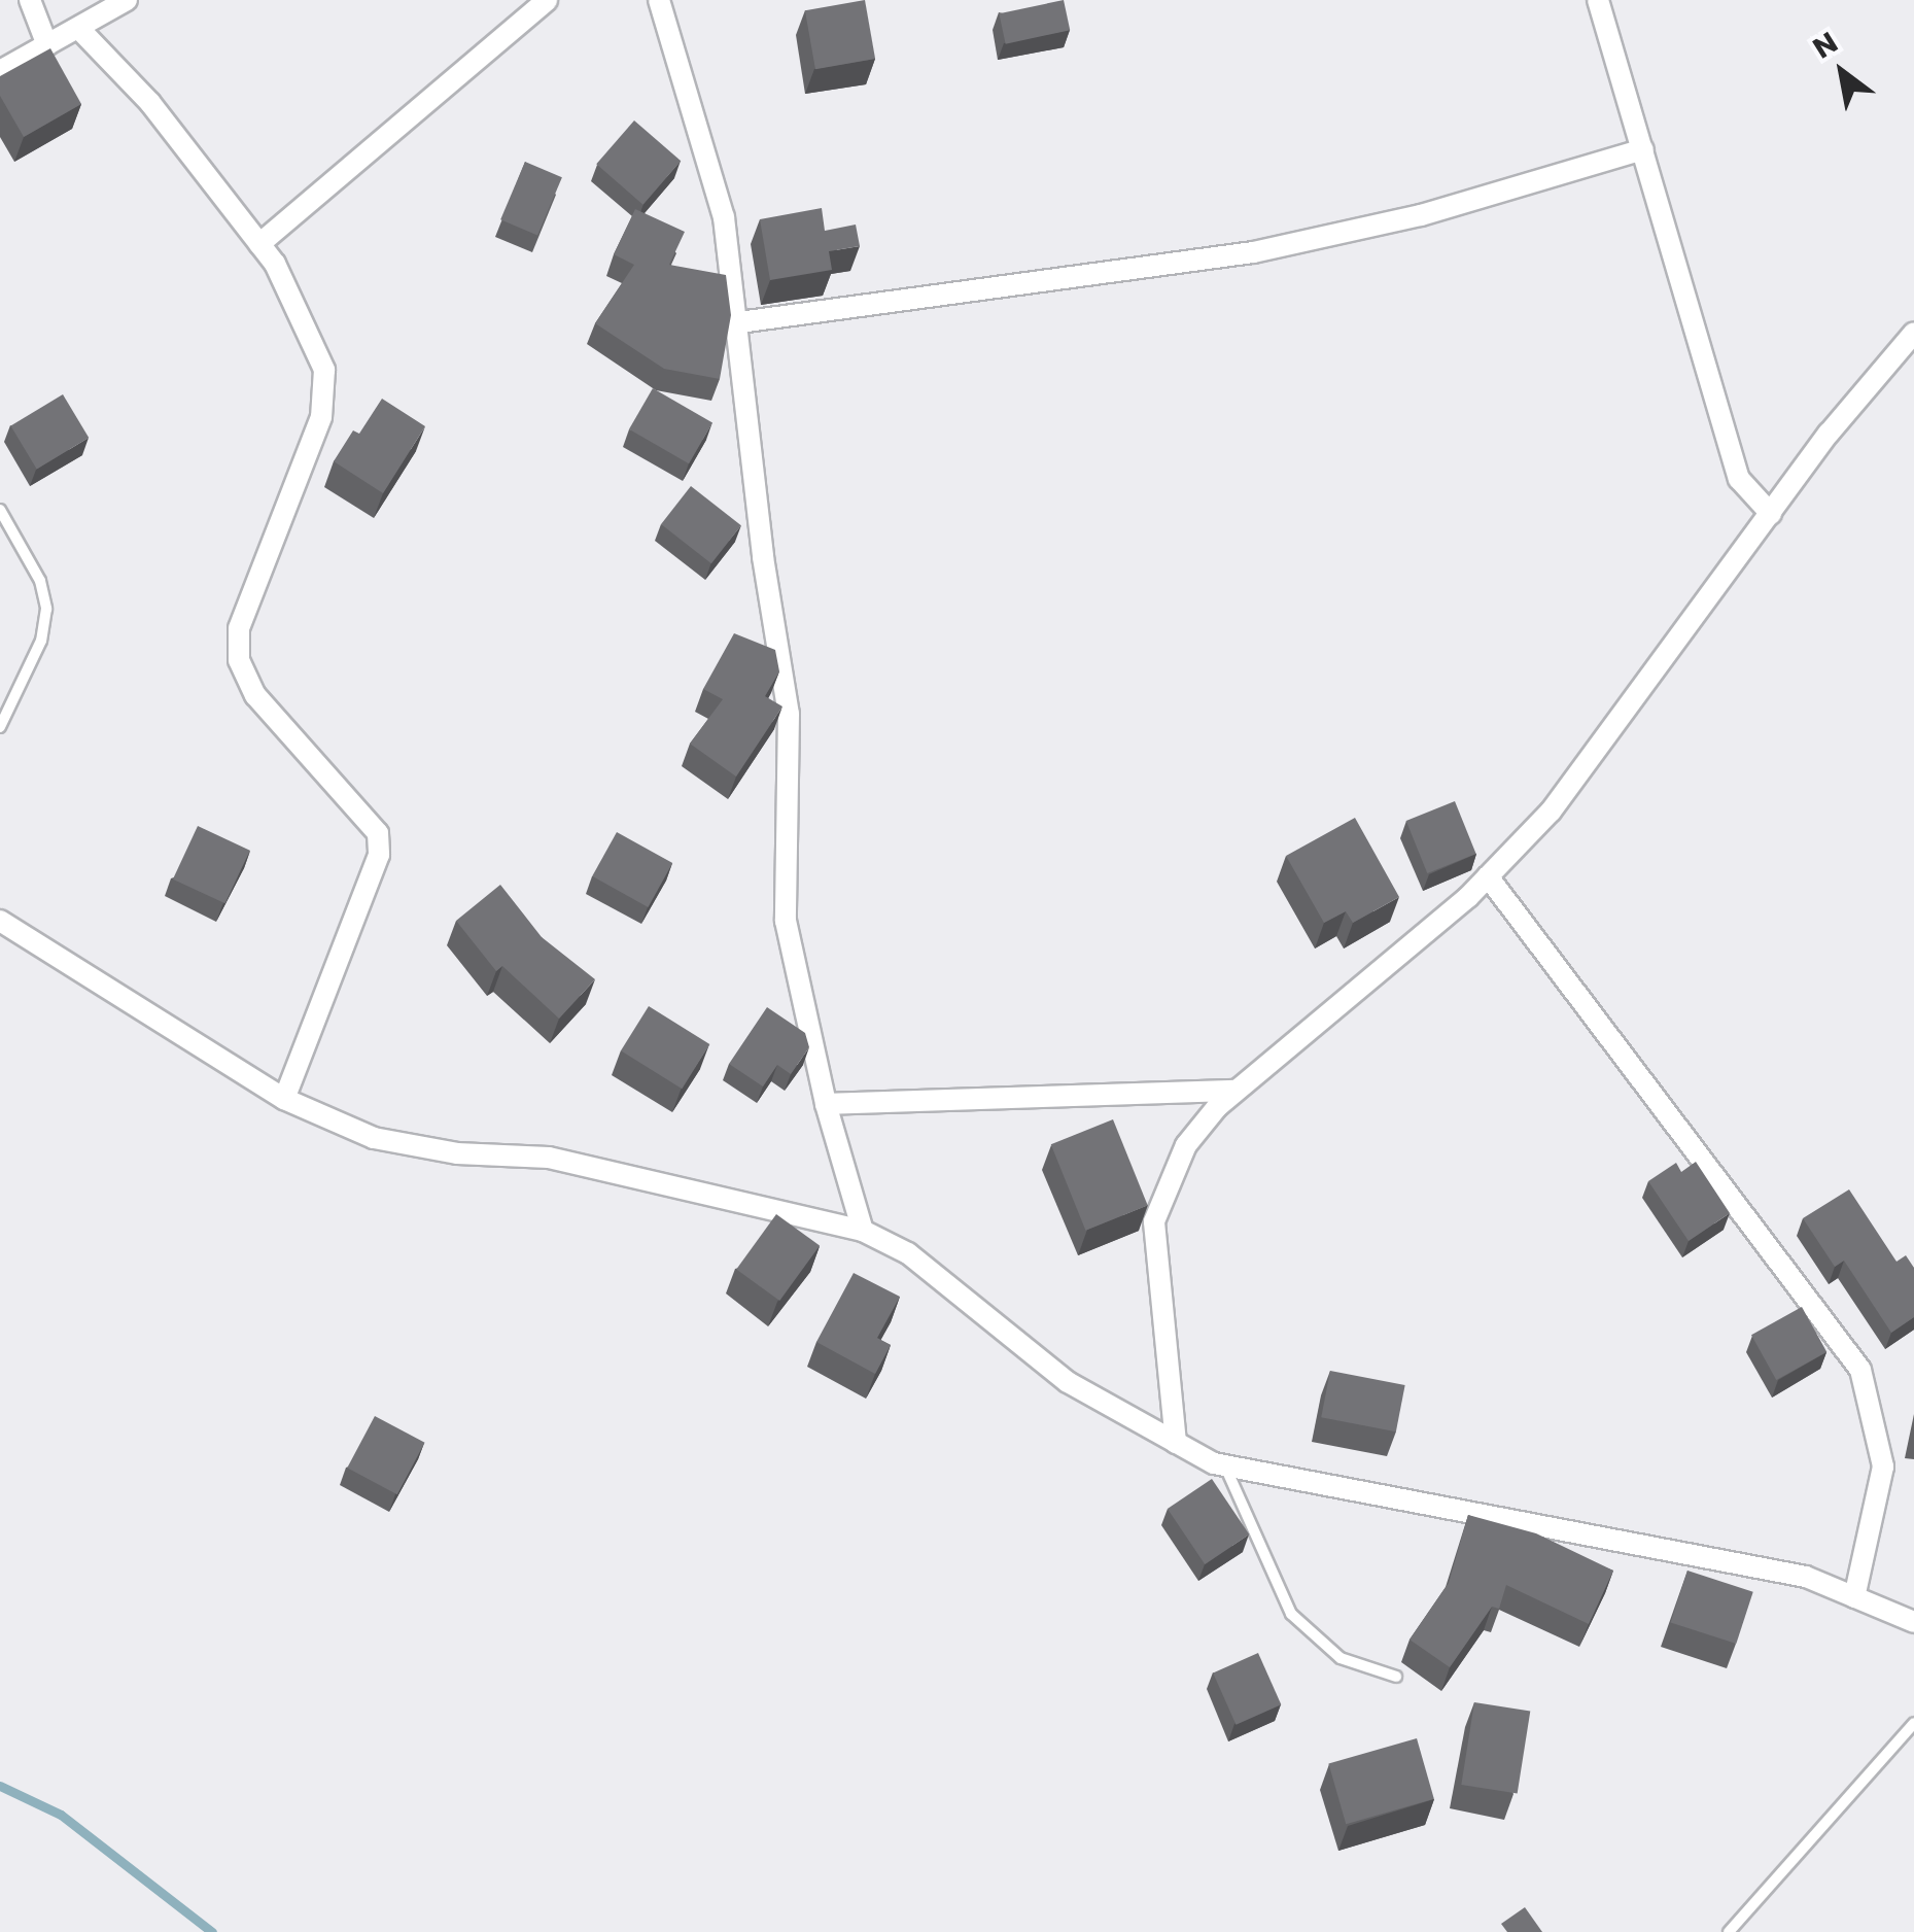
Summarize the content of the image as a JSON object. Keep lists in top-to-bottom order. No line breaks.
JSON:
{"north":"top left"}
